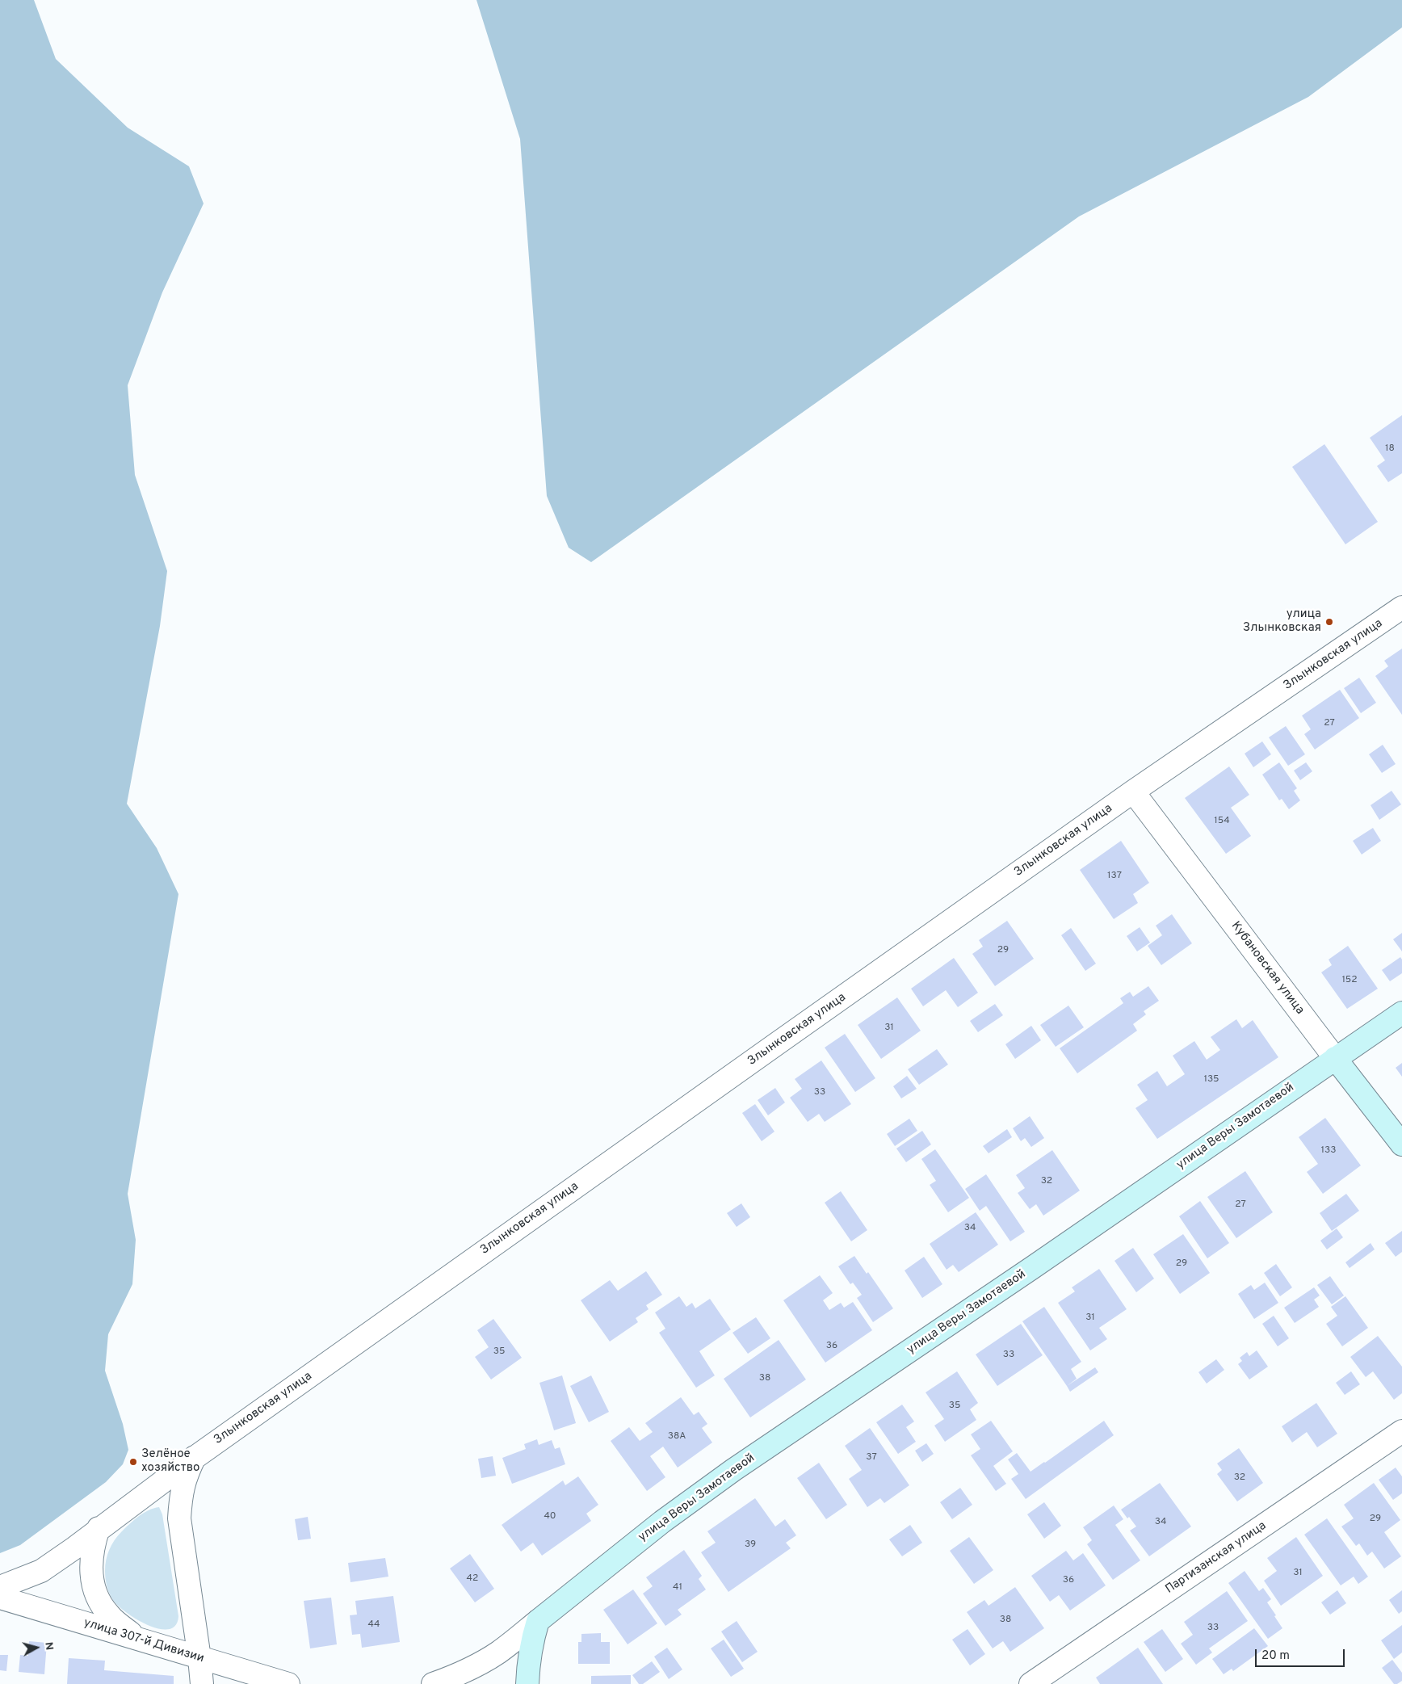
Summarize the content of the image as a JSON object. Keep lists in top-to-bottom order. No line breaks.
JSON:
{"streets":{"street":["Злынковская улица","Кубановская улица","улица Веры Замотаевой","Партизанская улица","улица 307-й Дивизии"]},"crossings":[["Злынковская улица","Кубановская улица"],["Кубановская улица","улица Веры Замотаевой"]],"places":["улица Злынковская","Зелёное хозяйство"],"house_numbers":["18","27","154","137","29","152","31","135","33","133","32","27","34","29","31","36","35","33","38","35","38А","37","32","40","29","34","39","31","42","36","41","38","44","33"],"scale_bar":"20 m","north":"right"}
